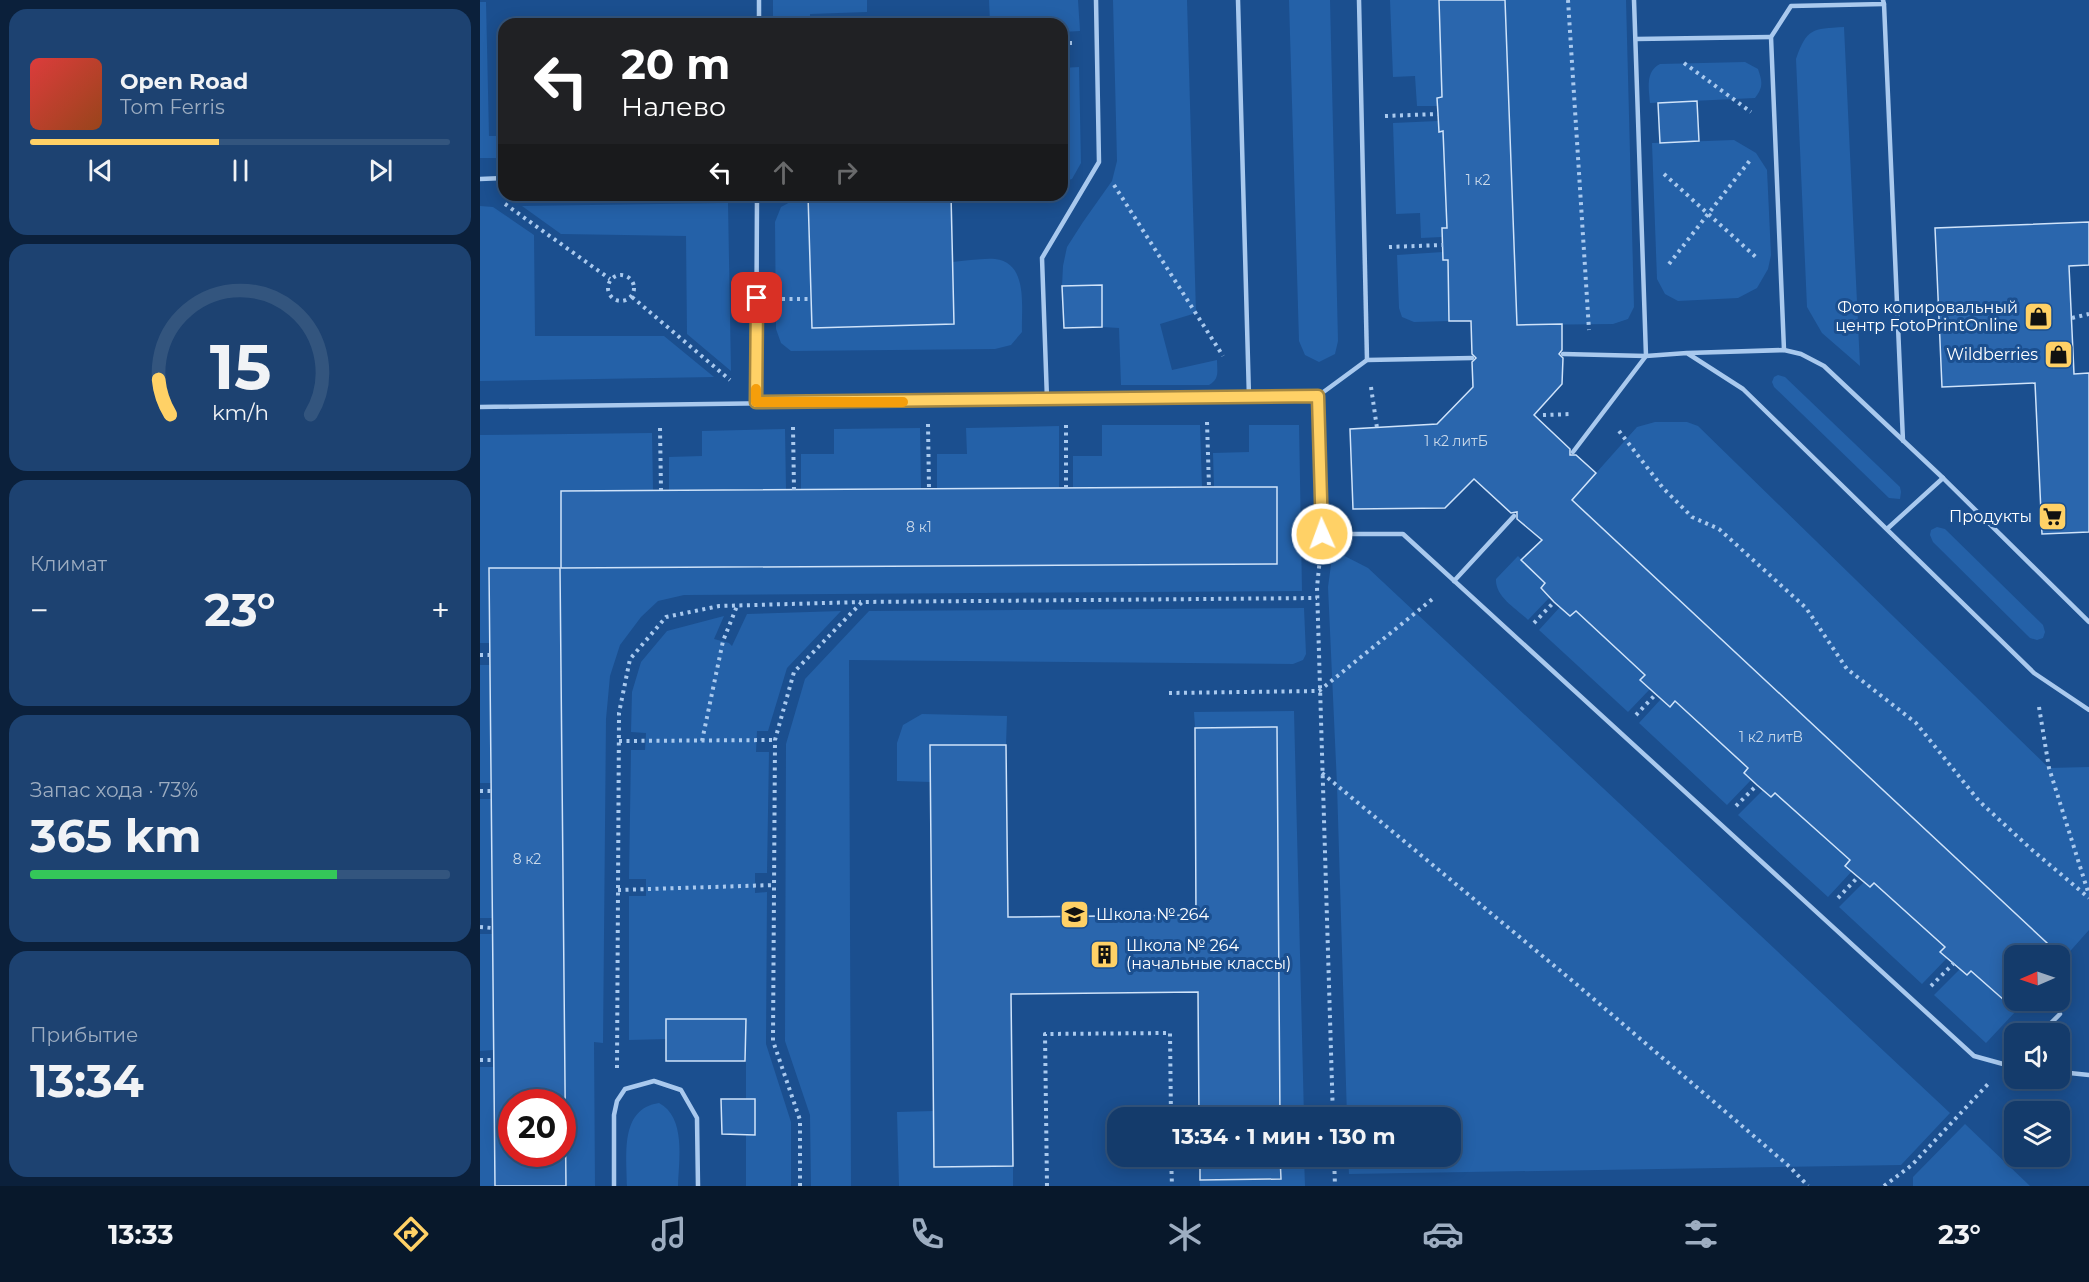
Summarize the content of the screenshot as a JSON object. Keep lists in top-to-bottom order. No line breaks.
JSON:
{"places":{"shop":["Фото копировальный центр FotoPrintOnline","Wildberries"],"supermarket":["Продукты"],"school or university":["Школа № 264"],"building":["Школа № 264 (начальные классы)"]},"house_numbers":["1 к2","1 к2 литБ","8 к1","1 к2 литВ","8 к2"],"north":"left","page":{"turn":["20 m","Налево"],"song":["Open Road","Tom Ferris"],"tile":["Климат",["Запас хода · 73%","365 km"],["Прибытие","13:34"]],"heat":["−","23°","+"],"limit":"20","trip":"13:34 · 1 мин · 130 m","tabs":["13:33","23°"],"gauge":["15","km/h"]}}
